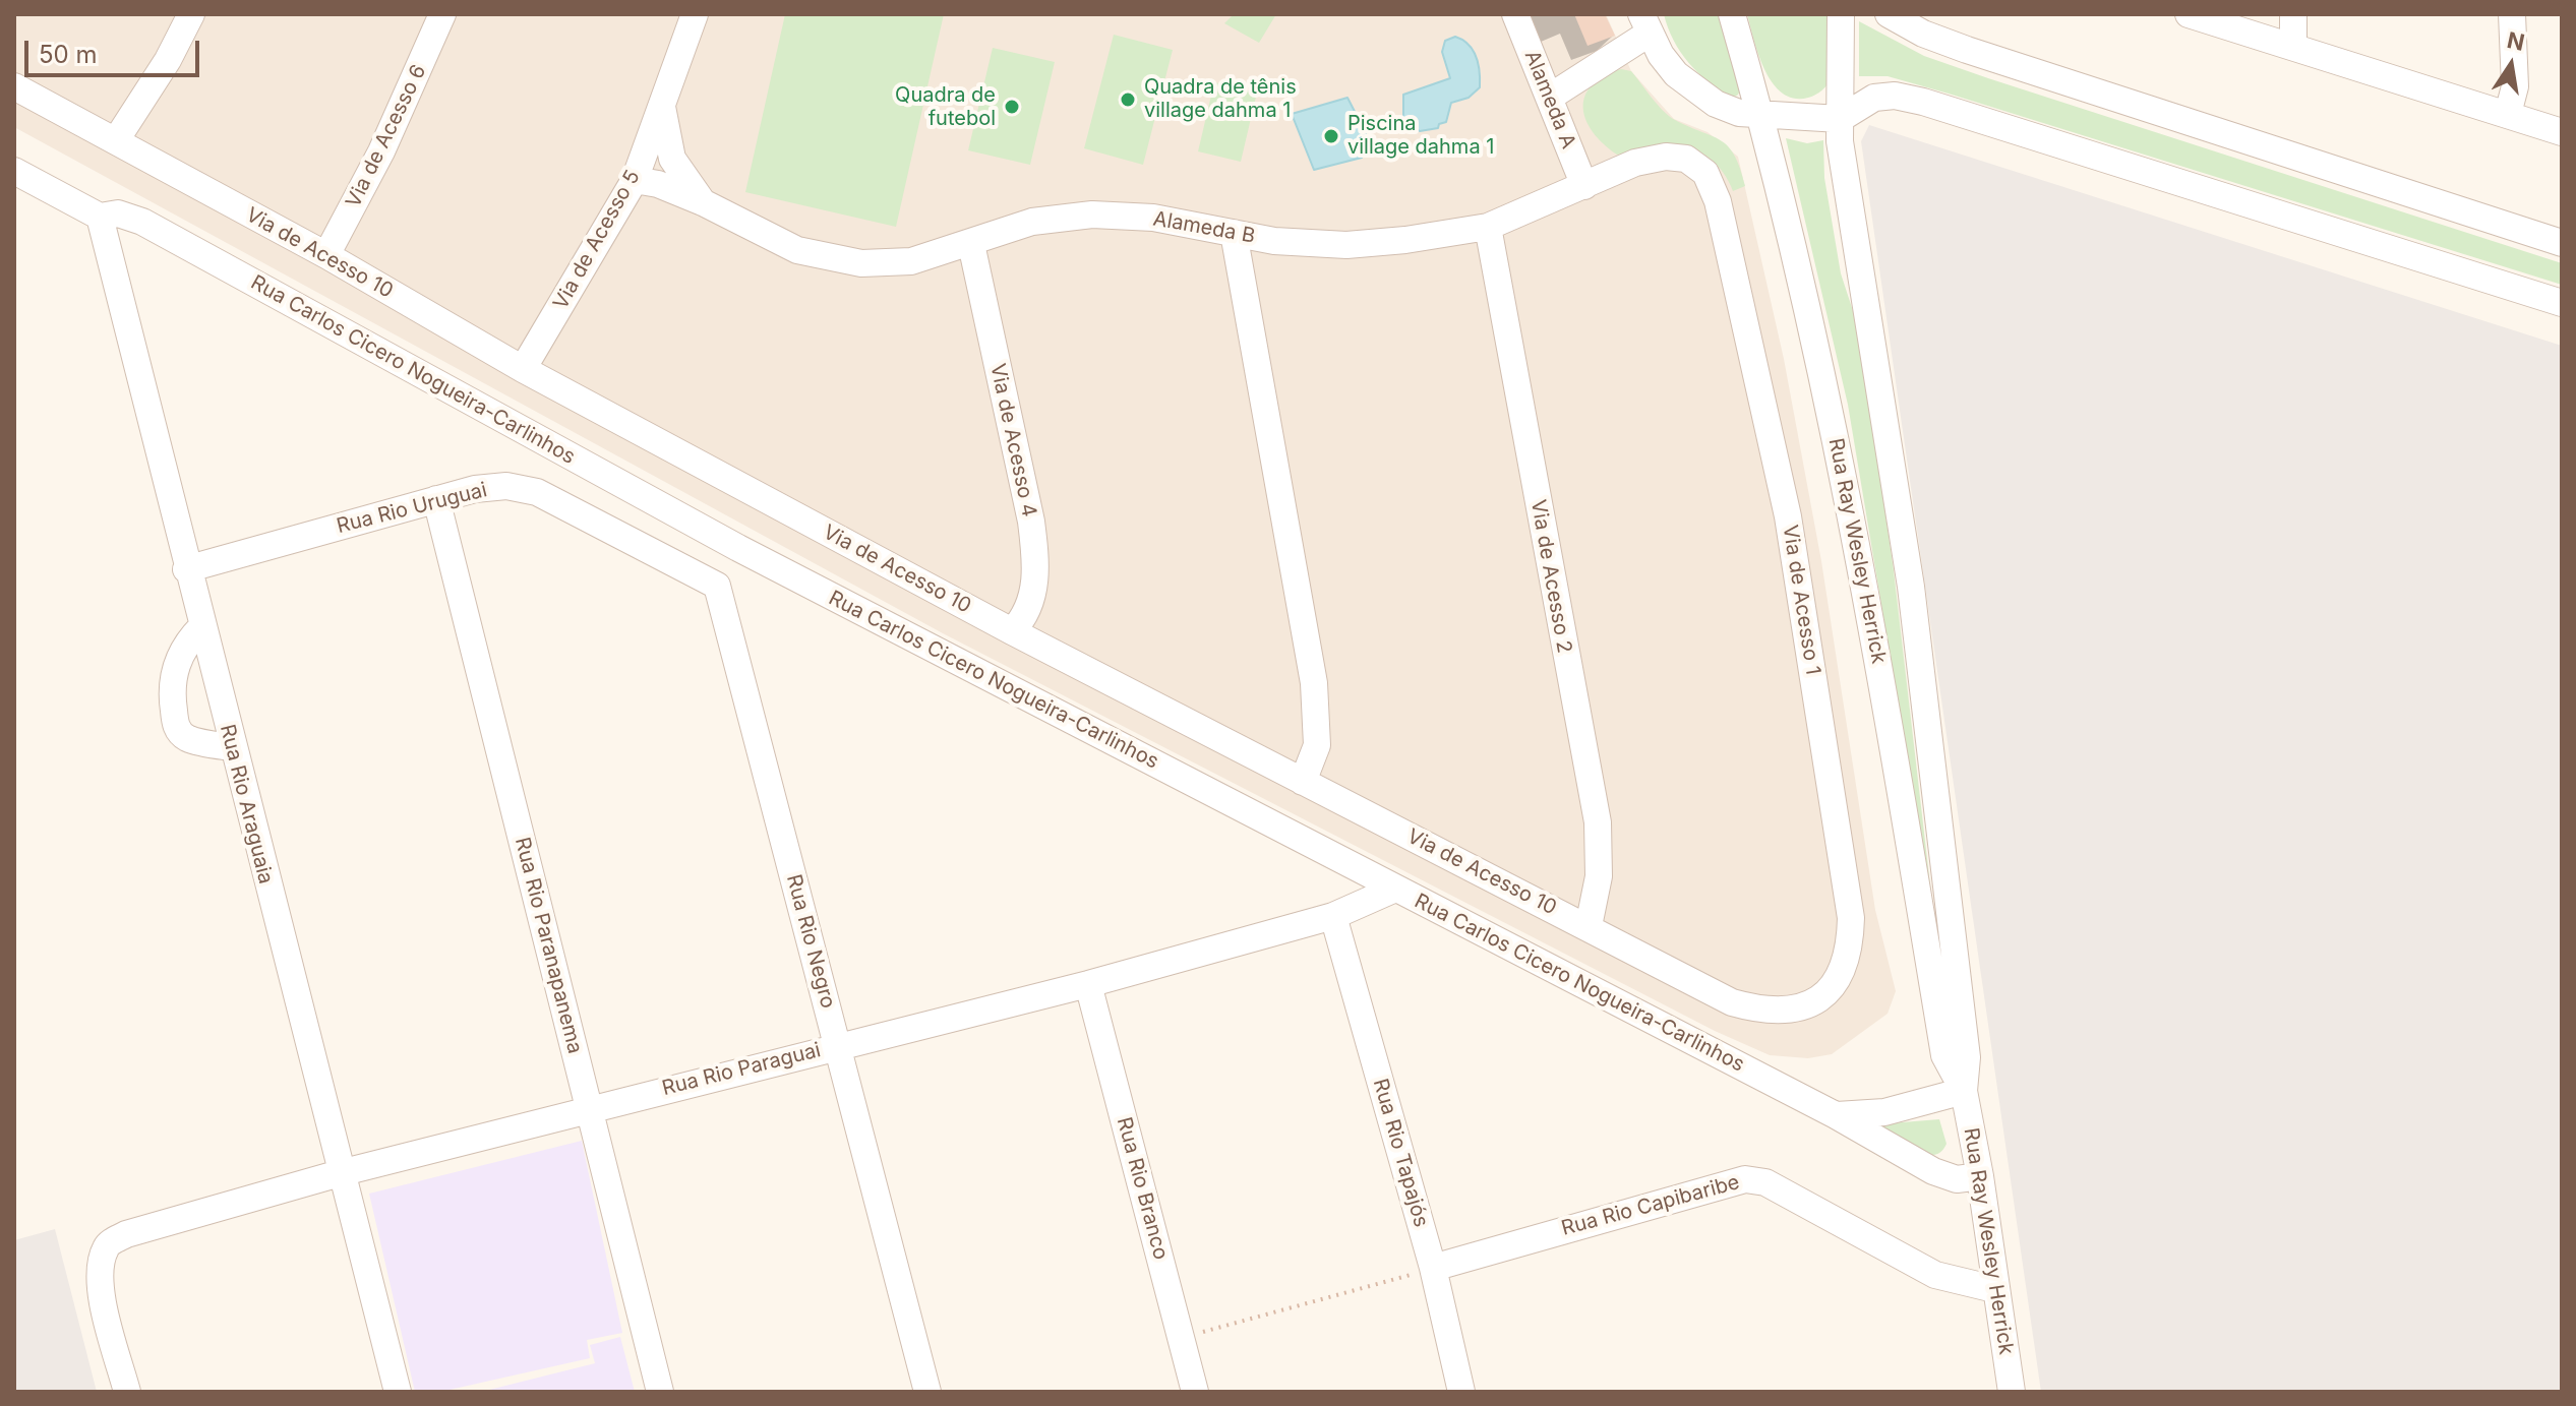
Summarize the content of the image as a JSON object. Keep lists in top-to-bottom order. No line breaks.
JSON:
{"streets":{"street":["Alameda A","Via de Acesso 6","Alameda B","Via de Acesso 5","Via de Acesso 10","Rua Carlos Cicero Nogueira-Carlinhos","Via de Acesso 4","Rua Rio Uruguai","Rua Ray Wesley Herrick","Via de Acesso 2","Via de Acesso 1","Rua Rio Araguaia","Rua Rio Negro","Rua Rio Paranapanema","Rua Rio Paraguai","Rua Rio Tapajós","Rua Rio Branco","Rua Rio Capibaribe"]},"crossings":[["Alameda A","Alameda B"],["Via de Acesso 6","Via de Acesso 10"],["Alameda B","Via de Acesso 5"],["Alameda B","Via de Acesso 4"],["Alameda B","Via de Acesso 2"],["Alameda B","Via de Acesso 1"],["Via de Acesso 5","Via de Acesso 10"],["Via de Acesso 10","Via de Acesso 4"],["Via de Acesso 10","Via de Acesso 2"],["Via de Acesso 10","Via de Acesso 1"],["Rua Carlos Cicero Nogueira-Carlinhos","Rua Ray Wesley Herrick"],["Rua Carlos Cicero Nogueira-Carlinhos","Rua Rio Araguaia"],["Rua Carlos Cicero Nogueira-Carlinhos","Rua Rio Paraguai"],["Rua Rio Uruguai","Rua Rio Araguaia"],["Rua Rio Uruguai","Rua Rio Negro"],["Rua Rio Uruguai","Rua Rio Paranapanema"],["Rua Ray Wesley Herrick","Rua Rio Capibaribe"],["Rua Rio Araguaia","Rua Rio Paraguai"],["Rua Rio Negro","Rua Rio Paraguai"],["Rua Rio Paranapanema","Rua Rio Paraguai"],["Rua Rio Paraguai","Rua Rio Tapajós"],["Rua Rio Paraguai","Rua Rio Branco"],["Rua Rio Tapajós","Rua Rio Capibaribe"]],"places":["Quadra de tênis village dahma 1","Quadra de futebol","Piscina village dahma 1"],"scale_bar":"50 m","north":"top"}
